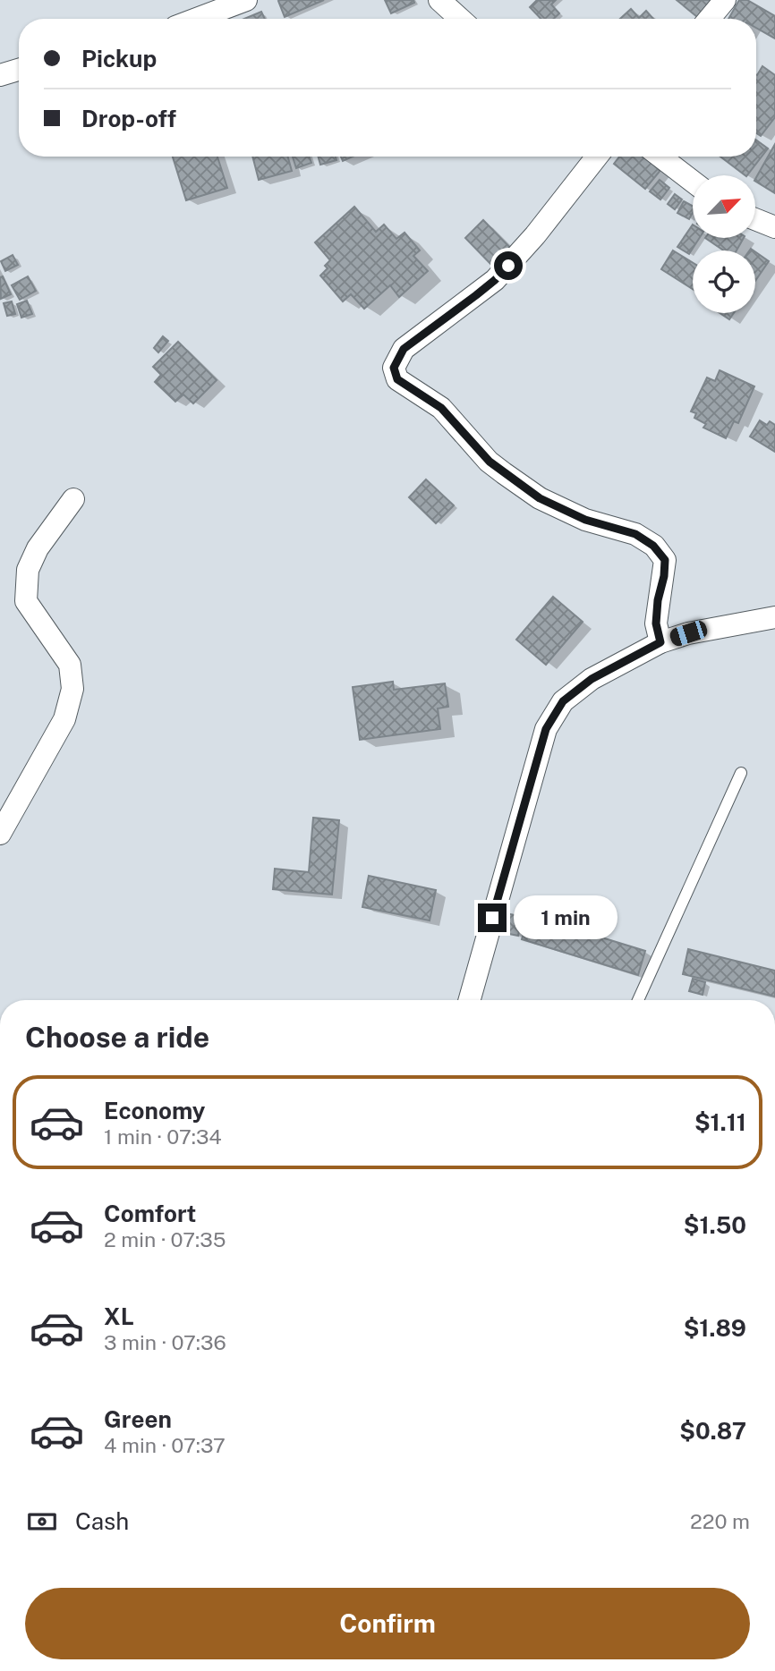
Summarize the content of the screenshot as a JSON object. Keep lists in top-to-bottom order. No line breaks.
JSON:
{"north":"top right","page":{"banner":["Pickup","Drop-off"],"bubble":"1 min","heading":"Choose a ride","list":[{"name":"Economy","note":"1 min · 07:34","value":"$1.11"},{"name":"Comfort","note":"2 min · 07:35","value":"$1.50"},{"name":"XL","note":"3 min · 07:36","value":"$1.89"},{"name":"Green","note":"4 min · 07:37","value":"$0.87"}],"pay":["Cash","220 m"],"buttons":"Confirm"}}
